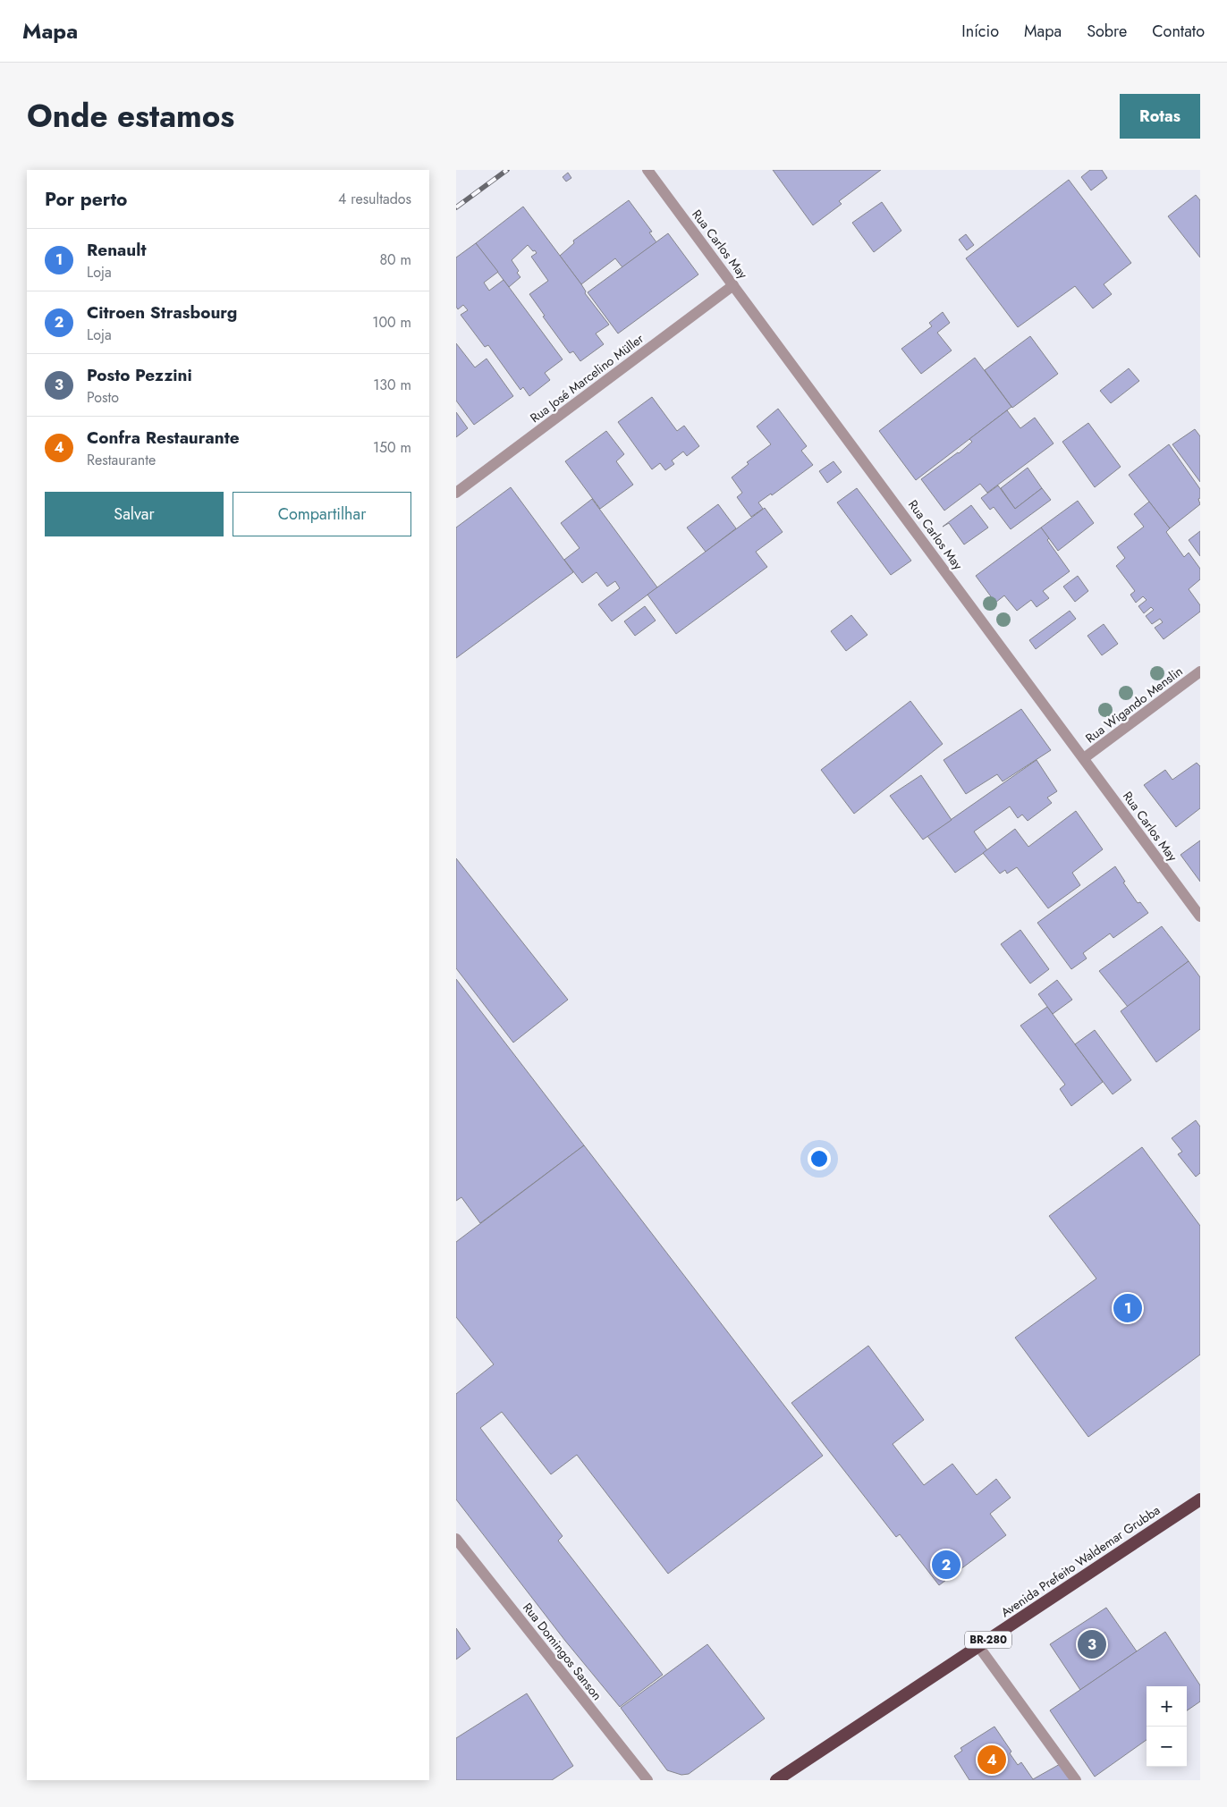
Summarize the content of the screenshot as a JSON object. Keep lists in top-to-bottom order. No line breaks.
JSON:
{"streets":{"highway":["Avenida Prefeito Waldemar Grubba","BR-280"],"street":["Rua Carlos May","Rua José Marcelino Müller","Rua Wigando Menslin","Rua Domingos Sanson"]},"crossings":[["Rua Carlos May","Rua José Marcelino Müller"],["Rua Carlos May","Rua Wigando Menslin"]],"page":{"header":"Mapa","nav":["Início","Mapa","Sobre","Contato"],"title":"Onde estamos","buttons":["Rotas",["Salvar","Compartilhar"]],"heading":["Por perto","4 resultados"],"list":[{"mark":"1","name":"Renault","note":"Loja","value":"80 m"},{"mark":"2","name":"Citroen Strasbourg","note":"Loja","value":"100 m"},{"mark":"3","name":"Posto Pezzini","note":"Posto","value":"130 m"},{"mark":"4","name":"Confra Restaurante","note":"Restaurante","value":"150 m"}],"pins":["1","2","3","4"],"map_buttons":["+","−"]}}
